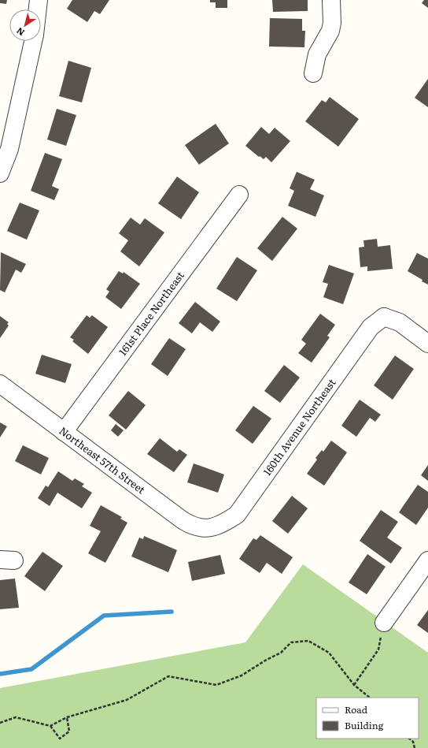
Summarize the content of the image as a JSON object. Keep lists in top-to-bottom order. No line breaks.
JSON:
{"streets":{"street":["161st Place Northeast","160th Avenue Northeast","Northeast 57th Street"]},"crossings":[["161st Place Northeast","Northeast 57th Street"],["160th Avenue Northeast","Northeast 57th Street"]],"legend":["Road","Building"],"north":"bottom left"}
